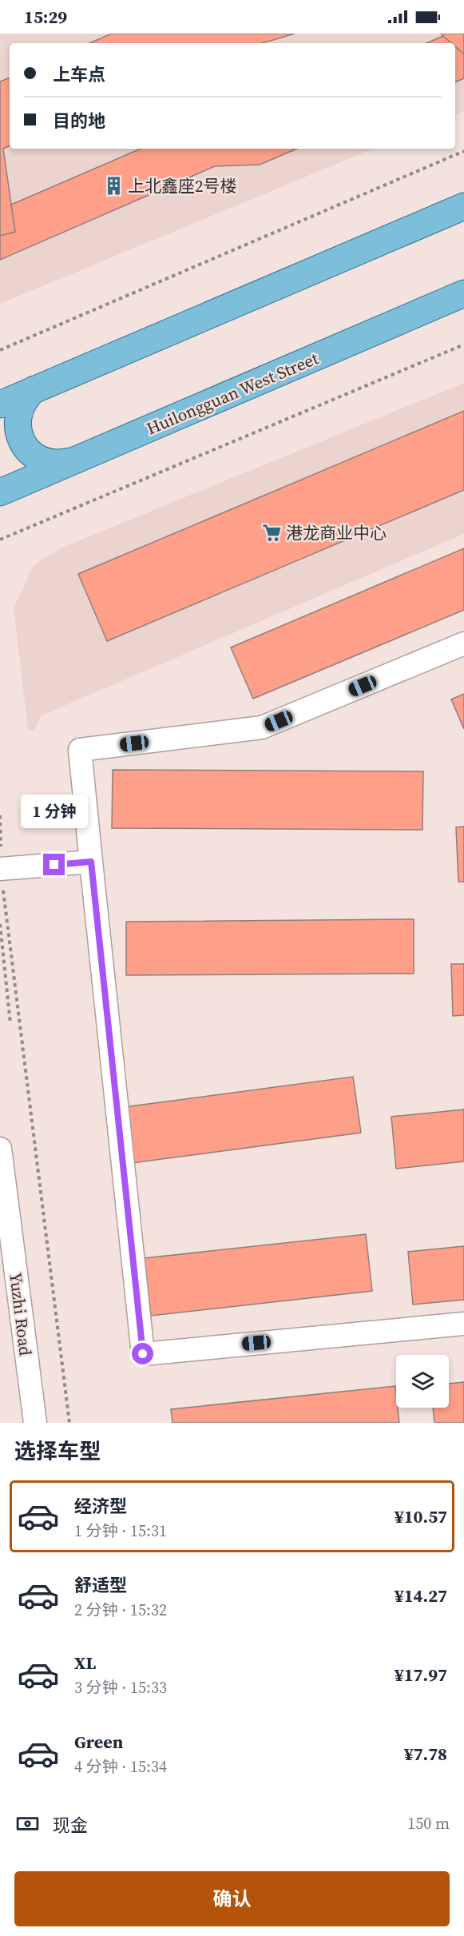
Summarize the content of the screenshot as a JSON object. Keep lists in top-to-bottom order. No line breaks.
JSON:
{"streets":{"main road":["Huilongguan West Street"],"street":["Yuzhi Road"]},"places":{"building":["上北鑫座2号楼"],"supermarket":["港龙商业中心"]},"page":{"status":"15:29","banner":["上车点","目的地"],"bubble":"1 分钟","heading":"选择车型","list":[{"name":"经济型","note":"1 分钟 · 15:31","value":"¥10.57"},{"name":"舒适型","note":"2 分钟 · 15:32","value":"¥14.27"},{"name":"XL","note":"3 分钟 · 15:33","value":"¥17.97"},{"name":"Green","note":"4 分钟 · 15:34","value":"¥7.78"}],"pay":["现金","150 m"],"buttons":"确认"}}
